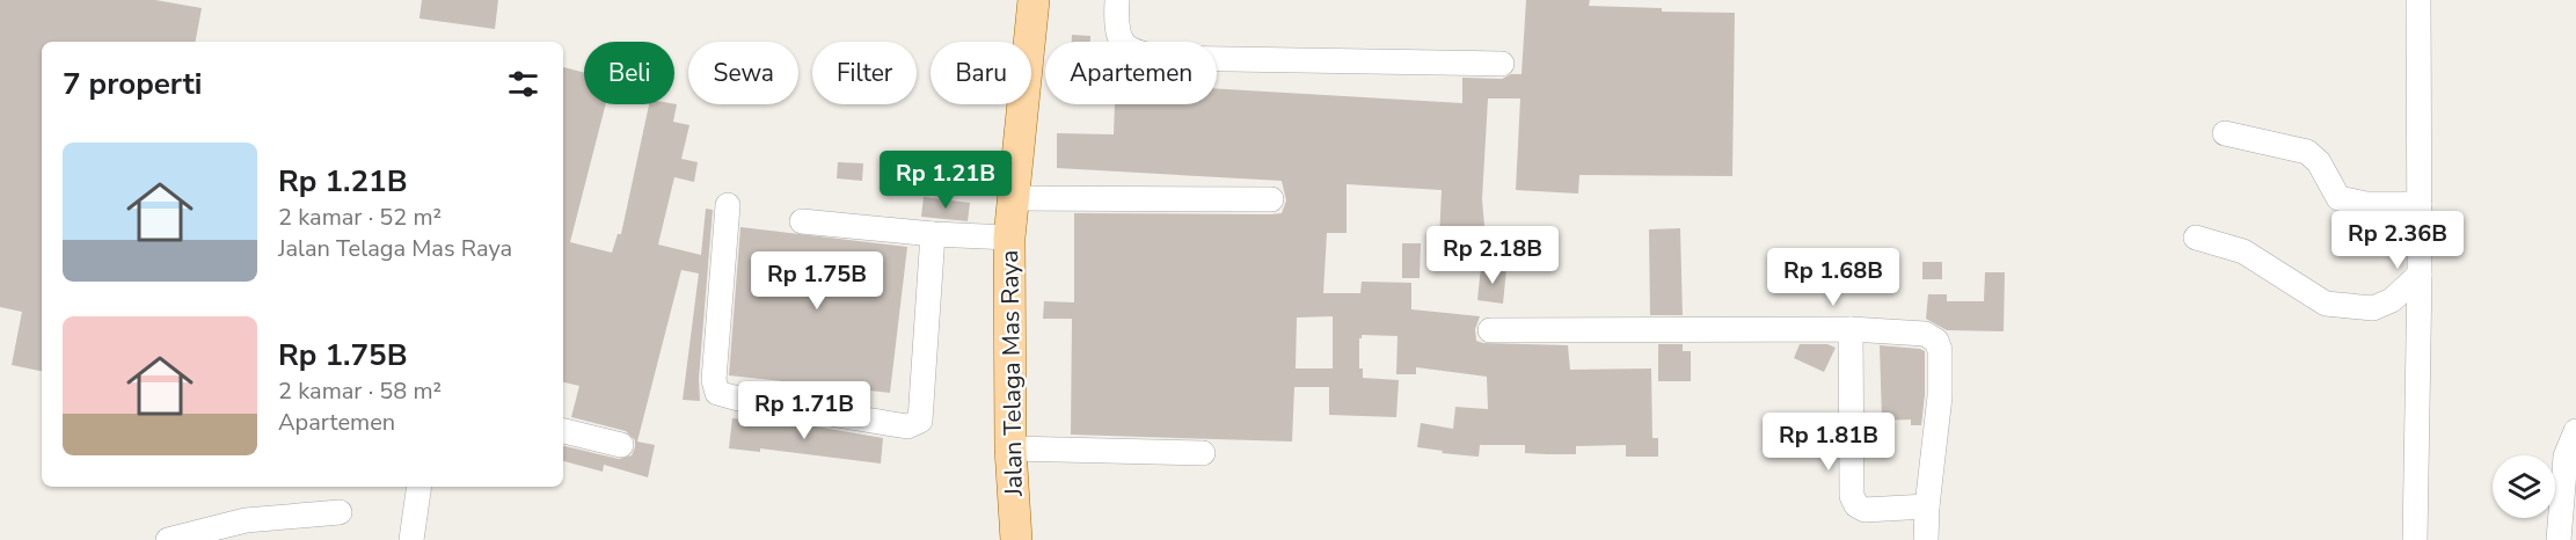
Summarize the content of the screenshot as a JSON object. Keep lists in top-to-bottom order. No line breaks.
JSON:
{"streets":{"main road":["Jalan Telaga Mas Raya"]},"page":{"chip":["Beli","Sewa","Filter","Baru","Apartemen"],"heading":"7 properti","list":[{"name":"Rp 1.21B","note":"2 kamar · 52 m² · Jalan Telaga Mas Raya"},{"name":"Rp 1.75B","note":"2 kamar · 58 m² · Apartemen"}],"price":["Rp 1.21B","Rp 2.36B","Rp 2.18B","Rp 1.68B","Rp 1.75B","Rp 1.71B","Rp 1.81B"]}}
